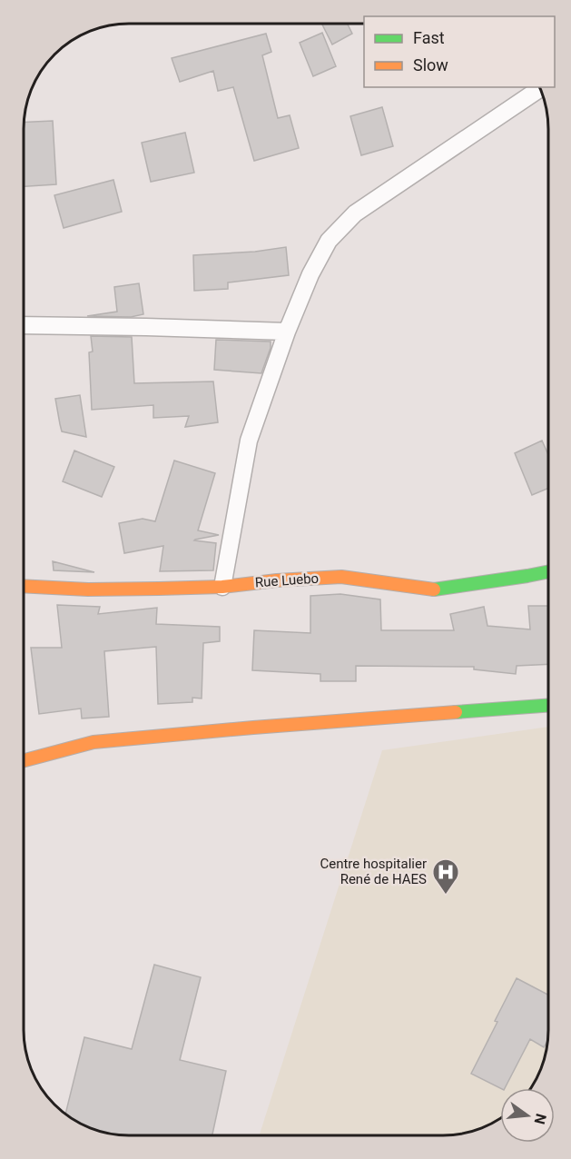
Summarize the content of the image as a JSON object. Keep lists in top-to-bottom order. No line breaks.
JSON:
{"streets":{"street":["Rue Luebo"]},"places":{"hospital":["Centre hospitalier René de HAES"]},"legend":["Fast","Slow"],"north":"right"}
